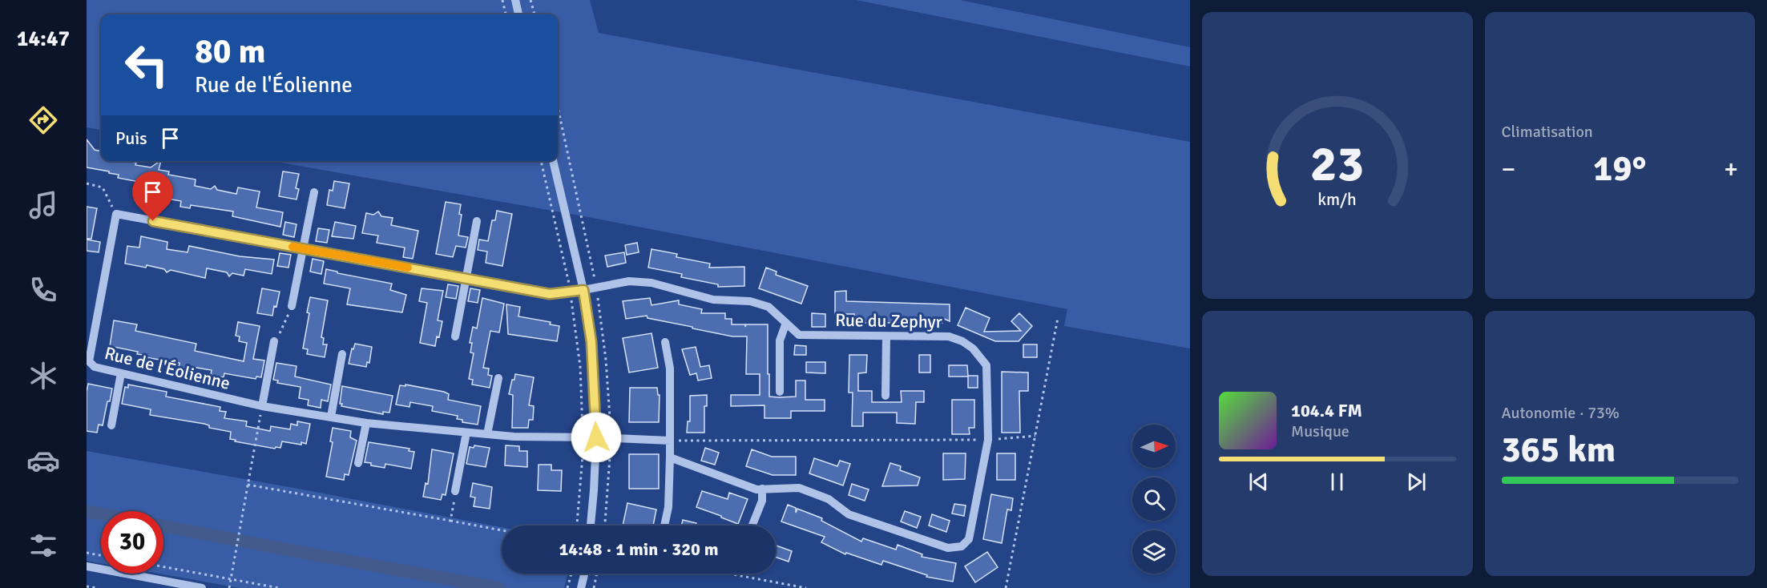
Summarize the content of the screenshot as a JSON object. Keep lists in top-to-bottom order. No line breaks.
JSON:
{"streets":{"street":["Rue du Zephyr","Rue de l'Éolienne"]},"north":"right","page":{"tabs":"14:47","tile":["Climatisation",["Autonomie · 73%","365 km"]],"turn":["80 m","Rue de l'Éolienne"],"then":"Puis","heat":["−","19°","+"],"song":["104.4 FM","Musique"],"limit":"30","trip":"14:48 · 1 min · 320 m","gauge":["23","km/h"]}}
